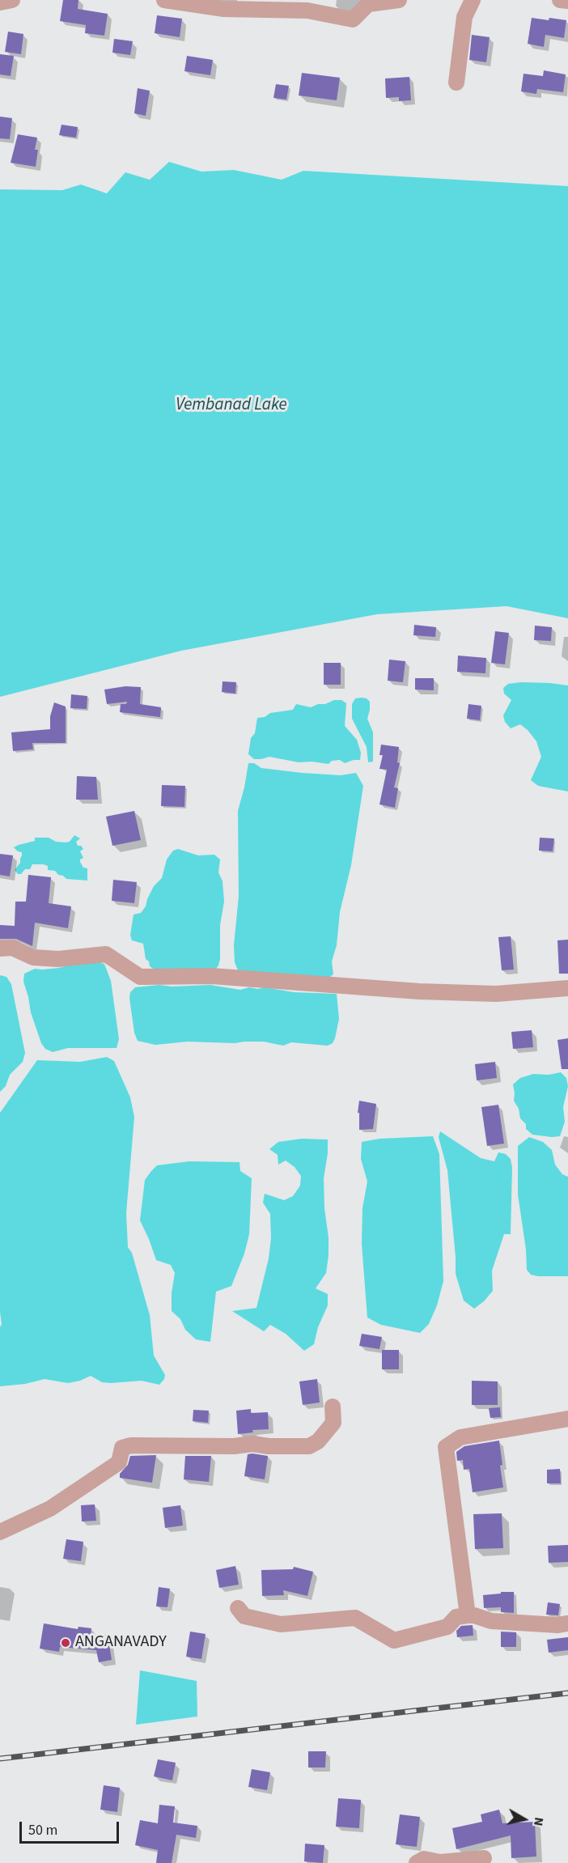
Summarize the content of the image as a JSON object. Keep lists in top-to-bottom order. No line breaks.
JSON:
{"water":["Vembanad Lake"],"places":["ANGANAVADY"],"scale_bar":"50 m","north":"right"}
